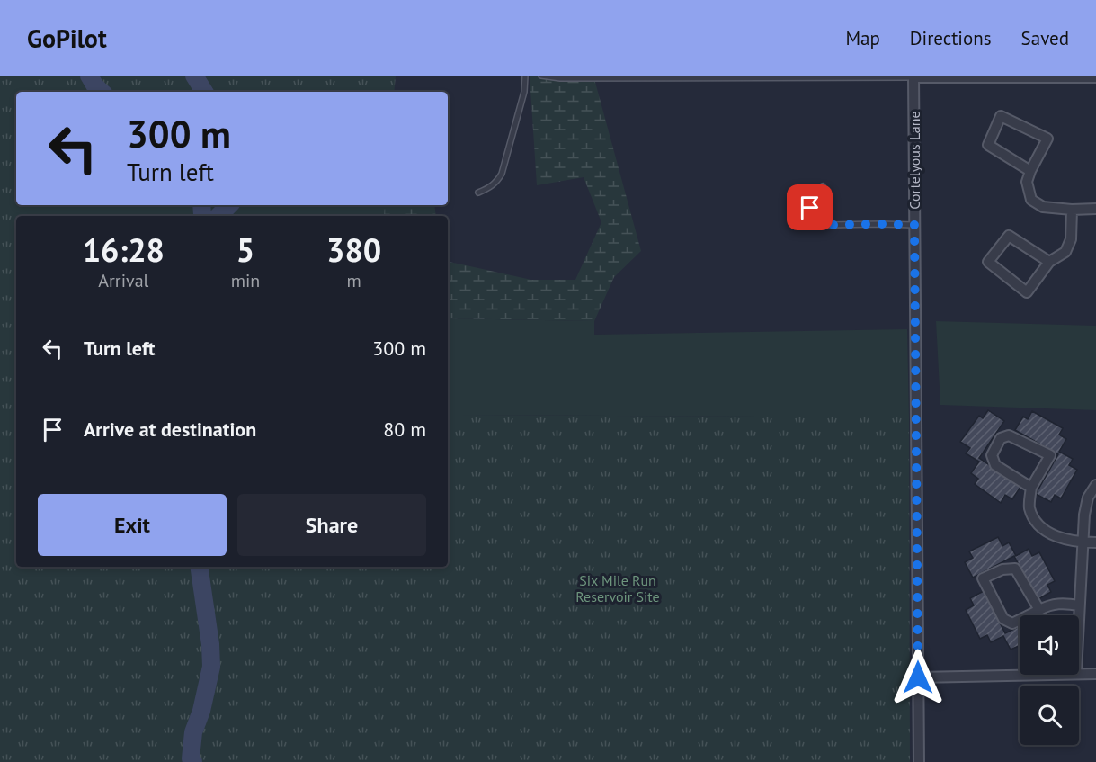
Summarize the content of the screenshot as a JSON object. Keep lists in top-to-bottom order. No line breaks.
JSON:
{"streets":{"street":["Cortelyous Lane"]},"parks":["Six Mile Run Reservoir Site"],"page":{"header":"GoPilot","nav":["Map","Directions","Saved"],"turn":["300 m","Turn left"],"eta":["16:28","Arrival","5","min","380","m"],"list":[{"name":"Turn left","value":"300 m"},{"name":"Arrive at destination","value":"80 m"}],"buttons":["Exit","Share"]}}
